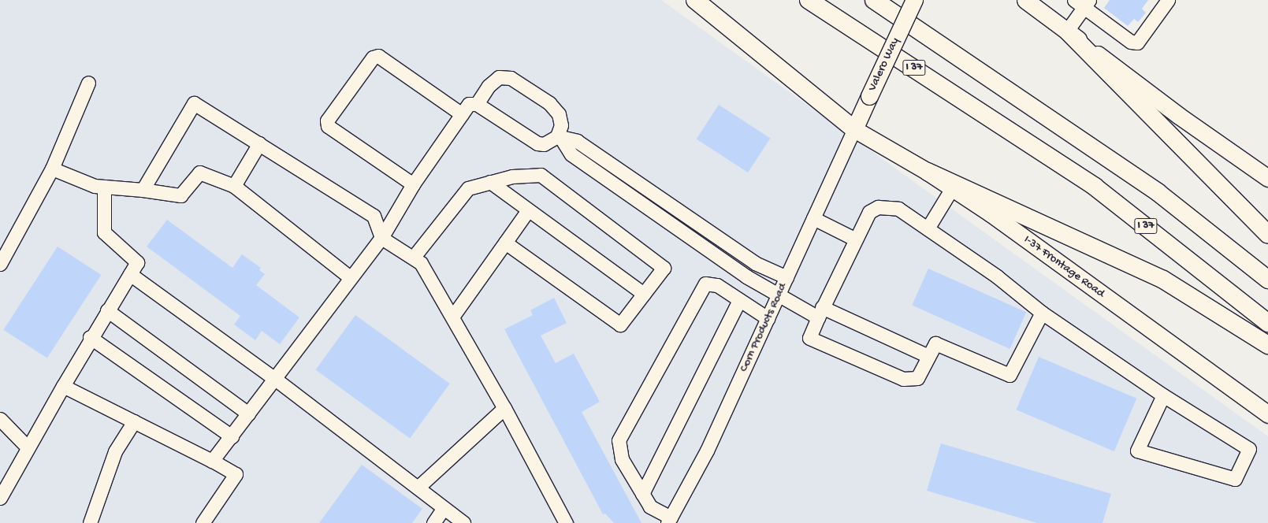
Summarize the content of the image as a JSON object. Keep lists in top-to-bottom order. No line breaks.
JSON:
{"streets":{"highway":["I 37"],"main road":["Valero Way","I-37 Frontage Road"],"street":["Corn Products Road"]},"crossings":[["Valero Way","I-37 Frontage Road"],["Valero Way","Corn Products Road"],["I-37 Frontage Road","Corn Products Road"]]}
